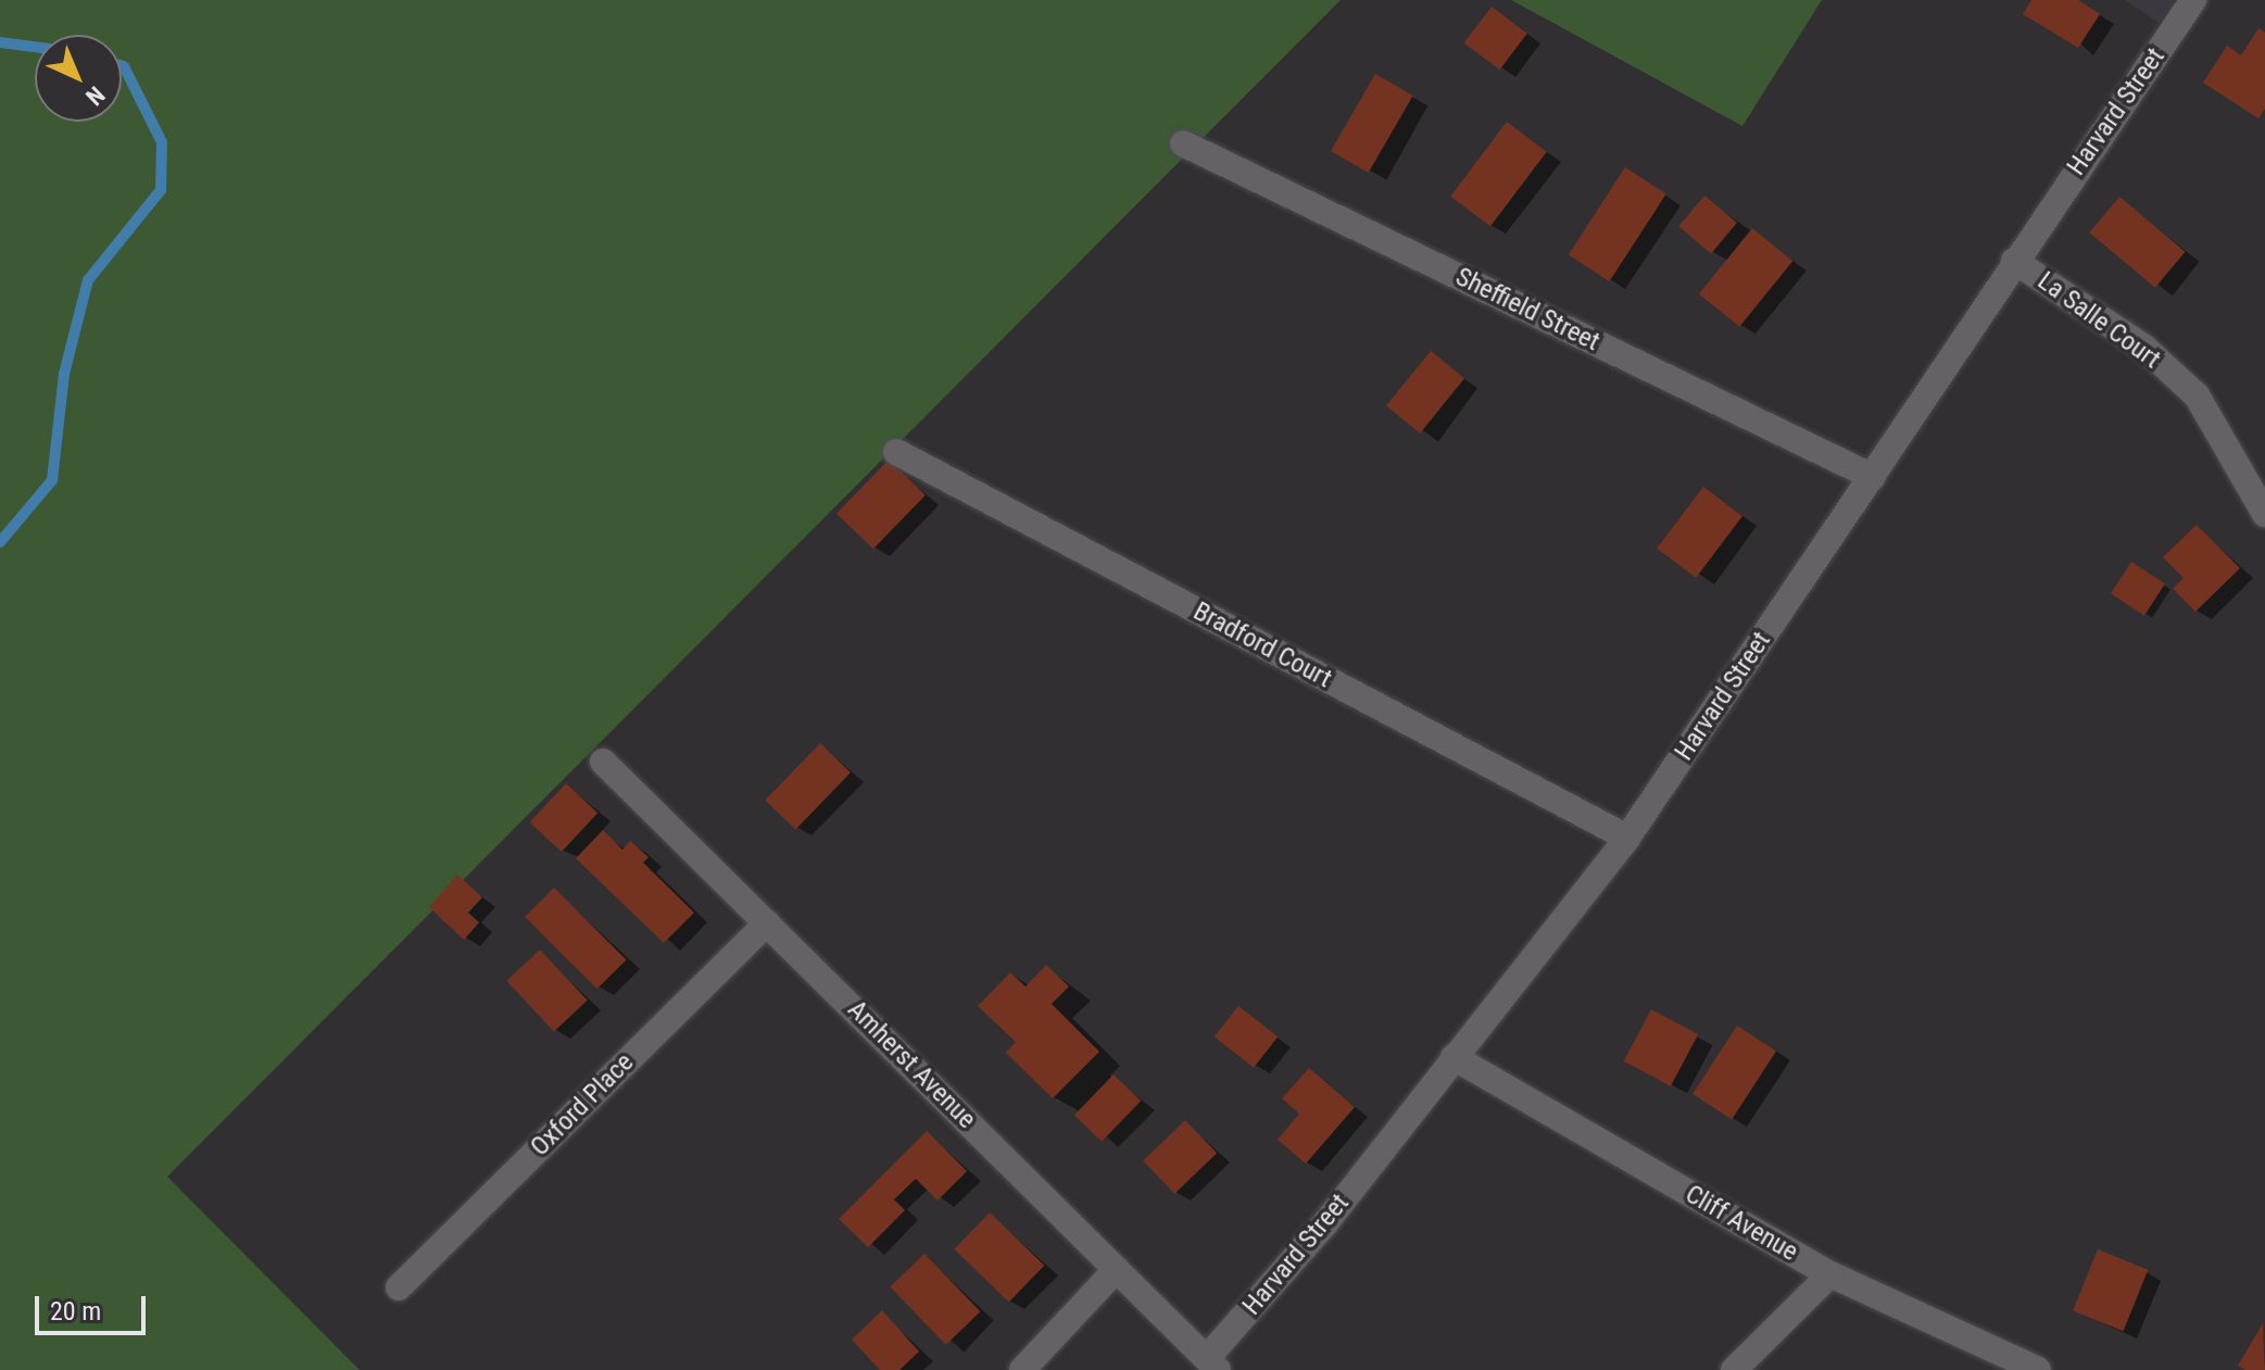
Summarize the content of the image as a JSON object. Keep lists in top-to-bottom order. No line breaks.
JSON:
{"streets":{"street":["Harvard Street","Sheffield Street","La Salle Court","Bradford Court","Amherst Avenue","Oxford Place","Cliff Avenue"]},"crossings":[["Harvard Street","Sheffield Street"],["Harvard Street","La Salle Court"],["Harvard Street","Bradford Court"],["Harvard Street","Amherst Avenue"],["Harvard Street","Cliff Avenue"],["Amherst Avenue","Oxford Place"]],"scale_bar":"20 m","north":"bottom right"}
